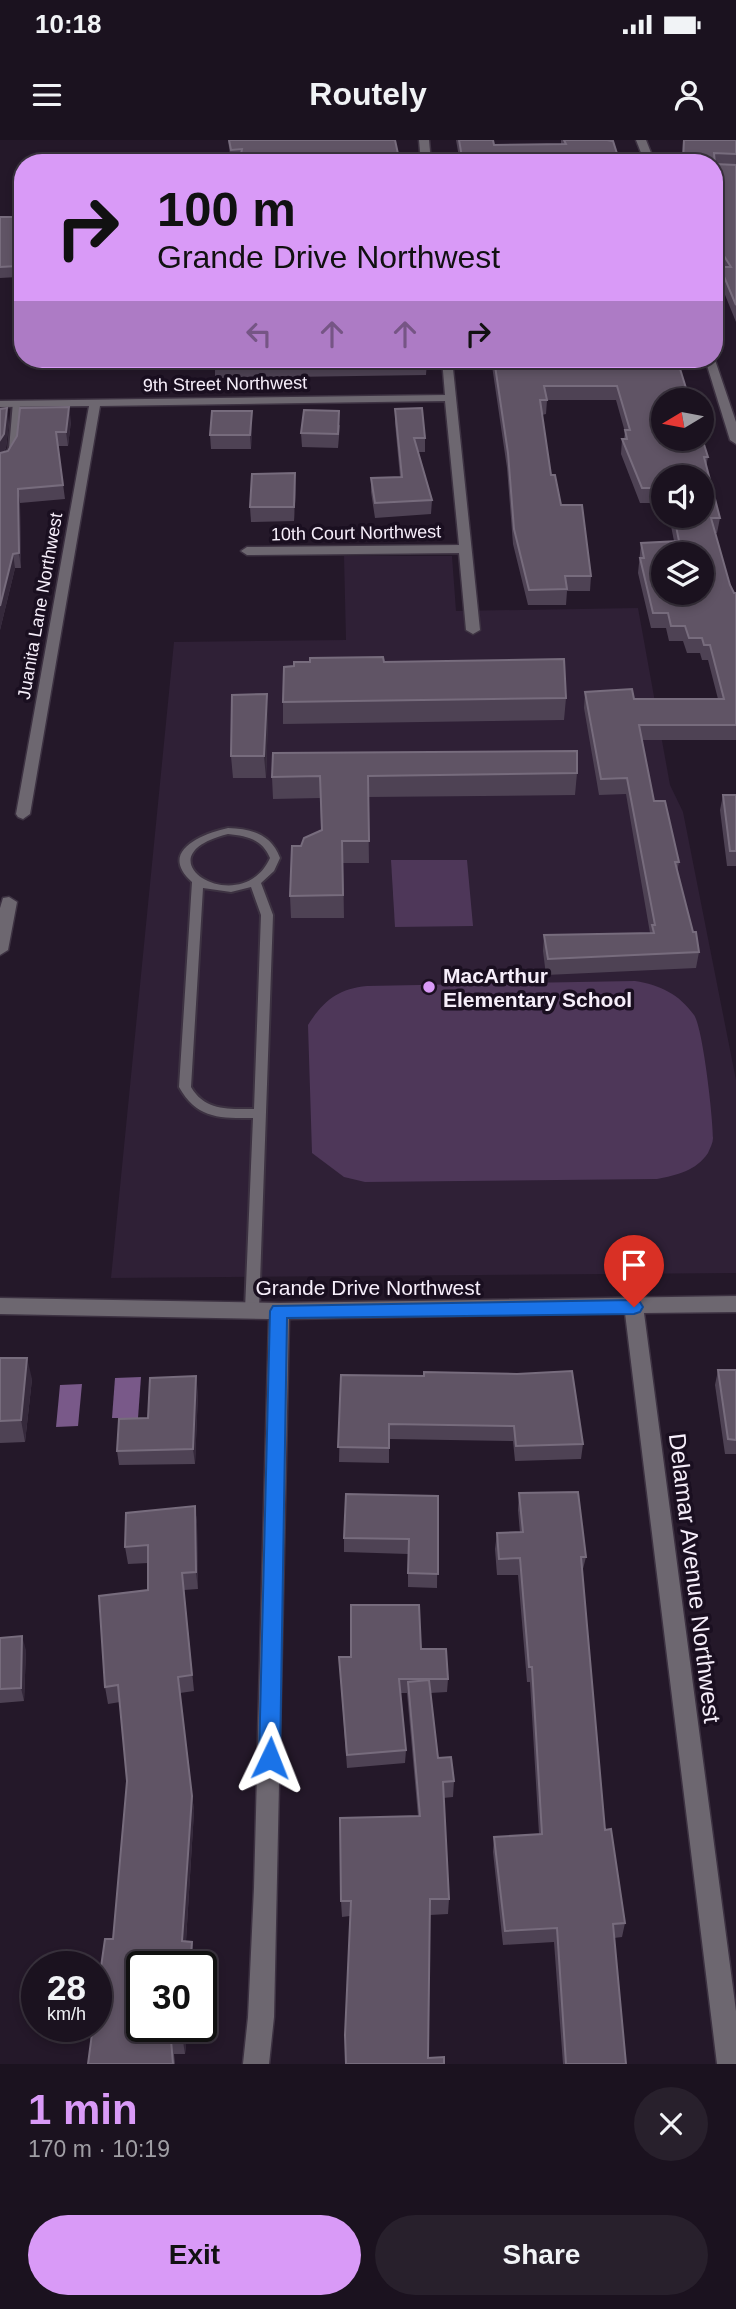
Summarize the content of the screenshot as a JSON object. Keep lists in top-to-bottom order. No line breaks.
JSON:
{"streets":{"street":["9th Street Northwest","10th Court Northwest","Juanita Lane Northwest","Grande Drive Northwest","Delamar Avenue Northwest"]},"crossings":[["9th Street Northwest","Juanita Lane Northwest"],["Grande Drive Northwest","Delamar Avenue Northwest"]],"places":["MacArthur Elementary School"],"north":"left","page":{"status":"10:18","header":"Routely","turn":["100 m","Grande Drive Northwest"],"speed":"28 km/h","limit":"30","heading":["1 min","170 m · 10:19"],"buttons":["Exit","Share"]}}
